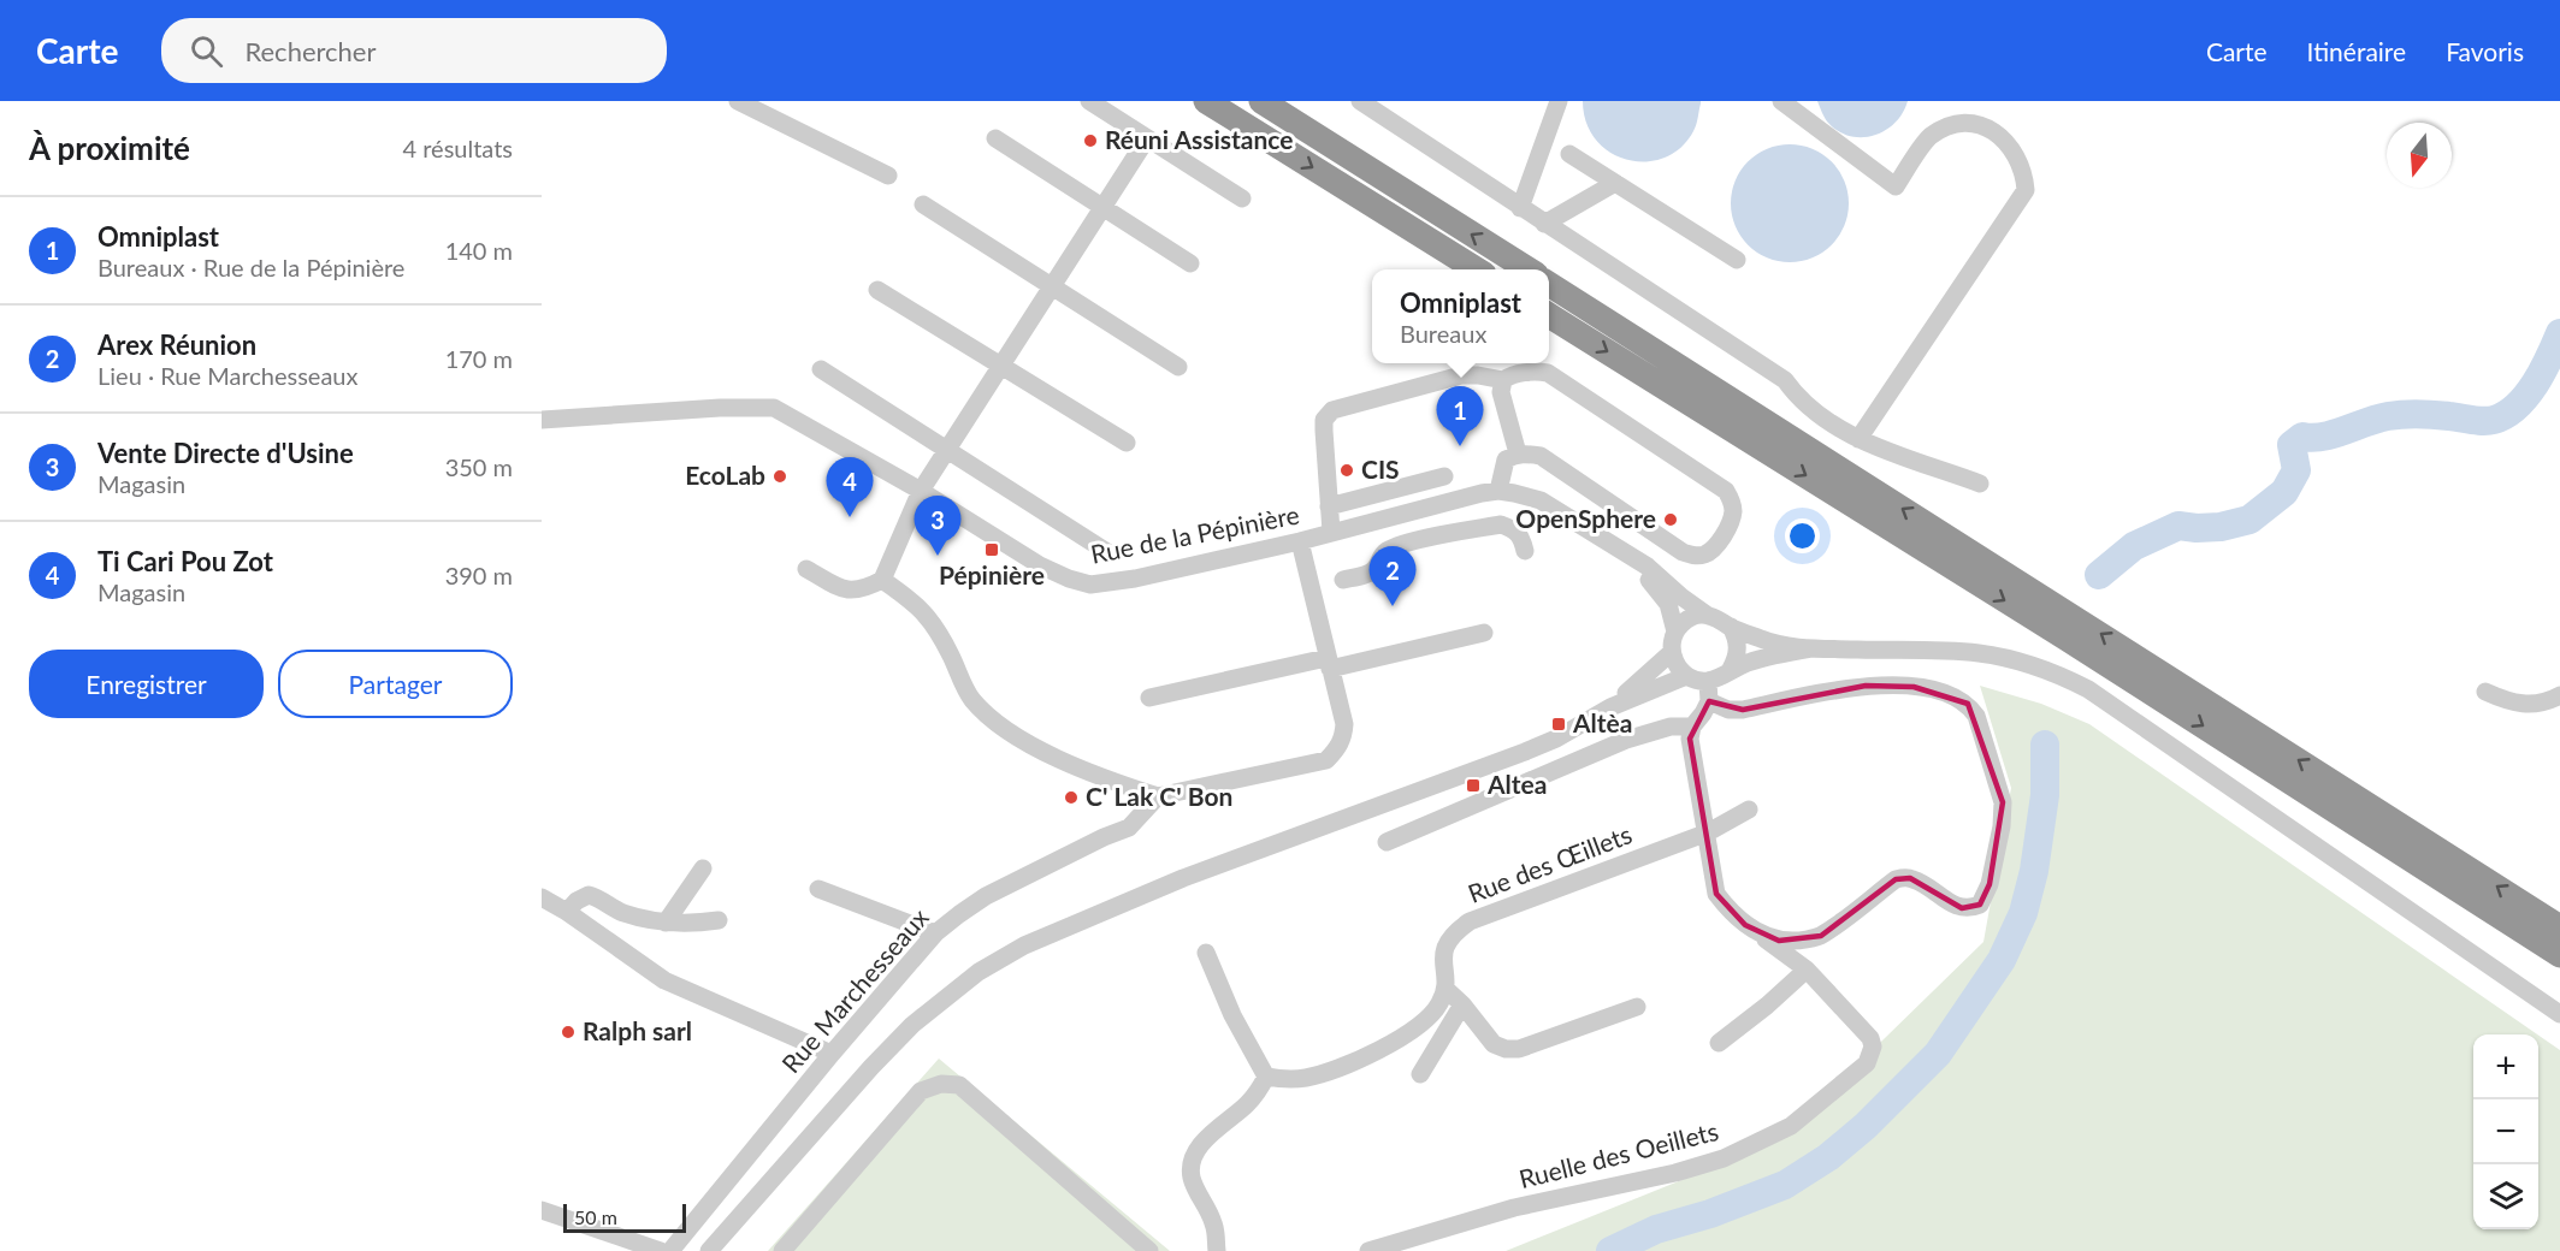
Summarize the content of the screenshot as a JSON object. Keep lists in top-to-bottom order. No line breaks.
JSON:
{"streets":{"street":["Rue de la Pépinière","Rue des Œillets","Rue Marchesseaux","Ruelle des Oeillets"]},"crossings":[["Rue des Œillets","Ruelle des Oeillets"]],"places":{"other":["Réuni Assistance","CIS","EcoLab","OpenSphere","C' Lak C' Bon","Ralph sarl"],"transit":["Pépinière","Altèa","Altea"]},"scale_bar":"50 m","north":"bottom","page":{"header":"Carte","search":"Rechercher","nav":["Carte","Itinéraire","Favoris"],"heading":["À proximité","4 résultats"],"list":[{"mark":"1","name":"Omniplast","note":"Bureaux · Rue de la Pépinière","value":"140 m"},{"mark":"2","name":"Arex Réunion","note":"Lieu · Rue Marchesseaux","value":"170 m"},{"mark":"3","name":"Vente Directe d'Usine","note":"Magasin","value":"350 m"},{"mark":"4","name":"Ti Cari Pou Zot","note":"Magasin","value":"390 m"}],"popup":["Omniplast","Bureaux"],"pins":["1","4","3","2"],"buttons":["Enregistrer","Partager"],"map_buttons":["+","−"],"scale":"50 m"}}
